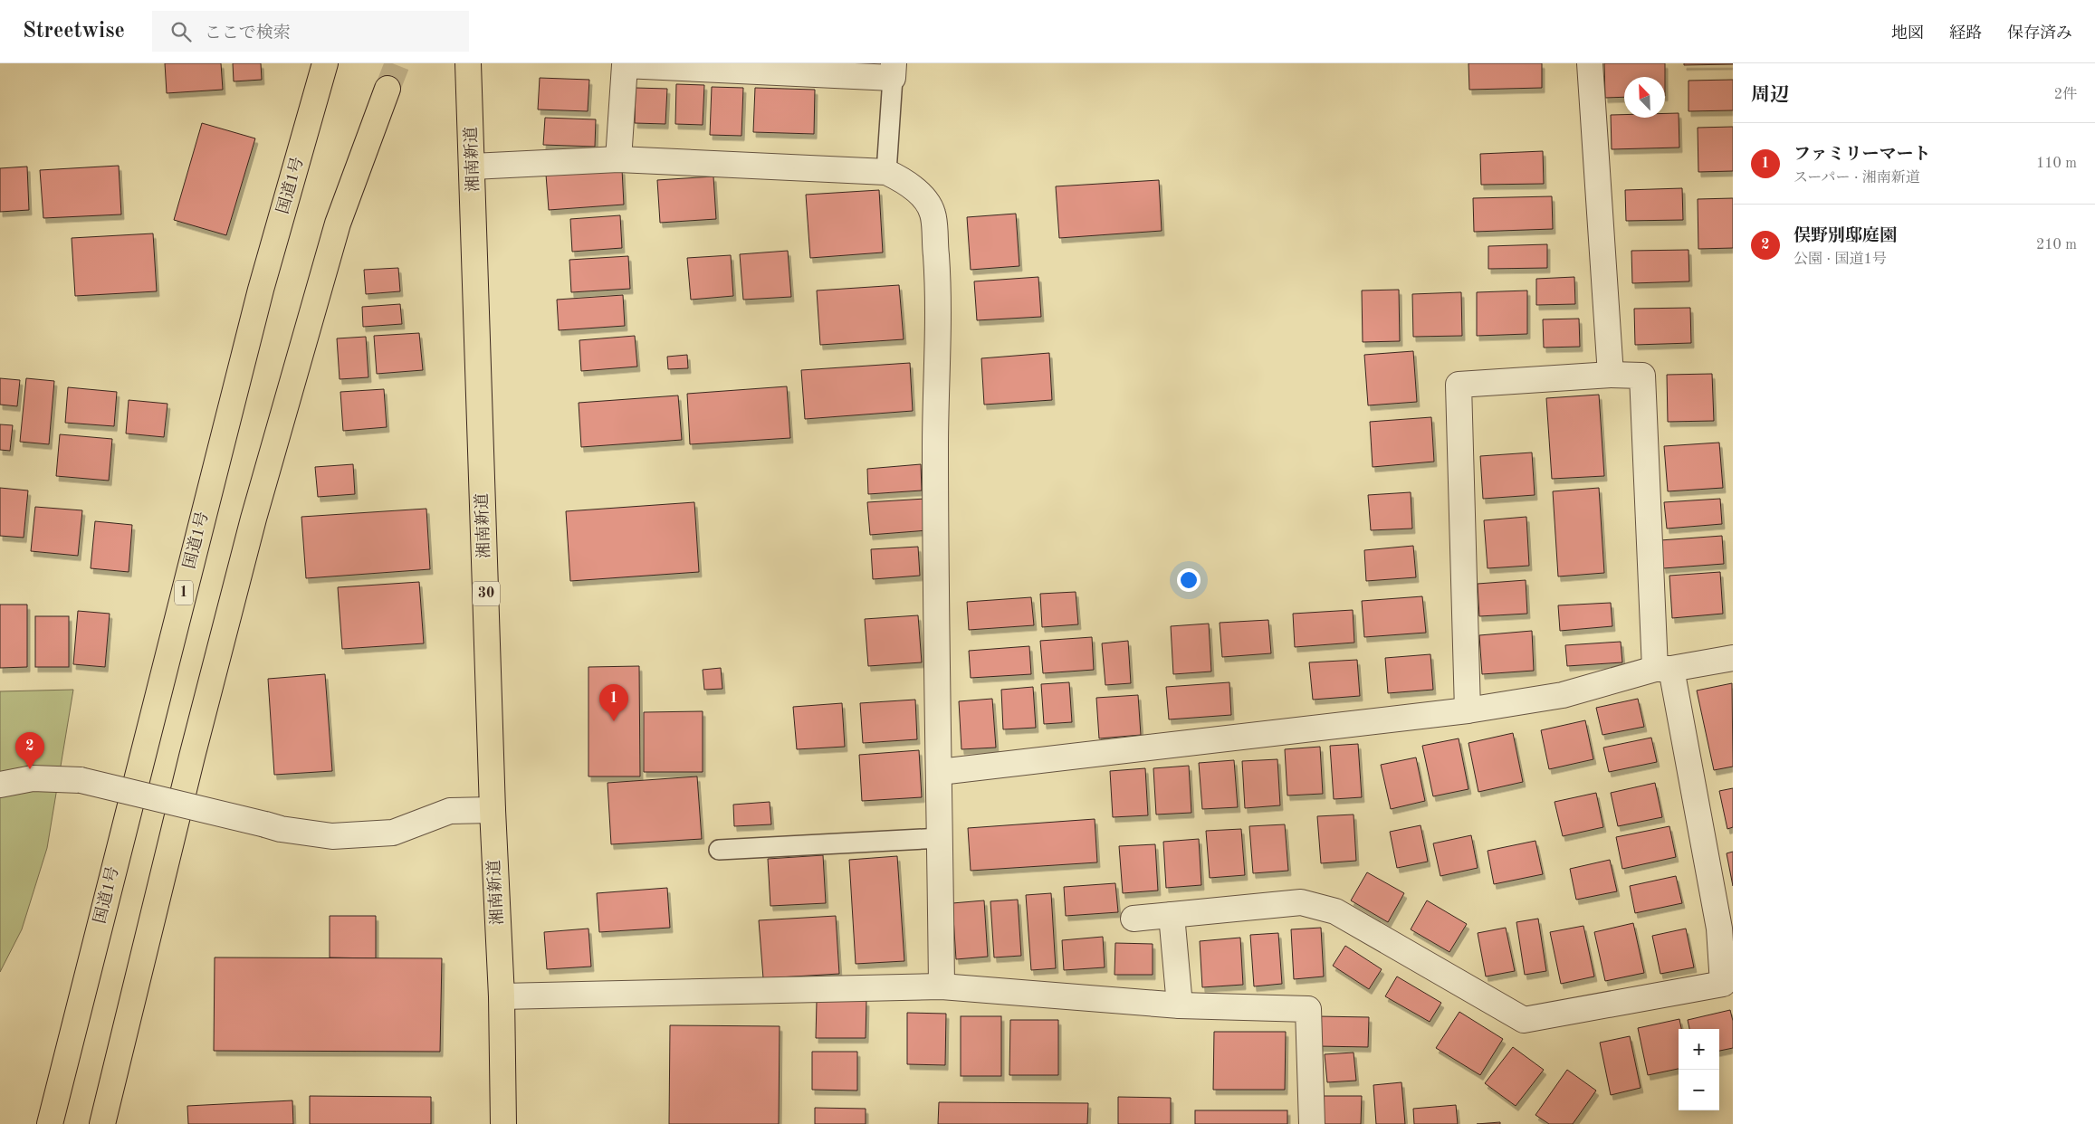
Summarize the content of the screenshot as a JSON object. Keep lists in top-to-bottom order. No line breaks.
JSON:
{"streets":{"main road":["湘南新道","国道1号","1","30"]},"north":"top left","page":{"header":"Streetwise","search":"ここで検索","nav":["地図","経路","保存済み"],"heading":["周辺","2件"],"list":[{"mark":"1","name":"ファミリーマート","note":"スーパー · 湘南新道","value":"110 m"},{"mark":"2","name":"俣野別邸庭園","note":"公園 · 国道1号","value":"210 m"}],"pins":["1","2"],"map_buttons":["+","−"]}}
